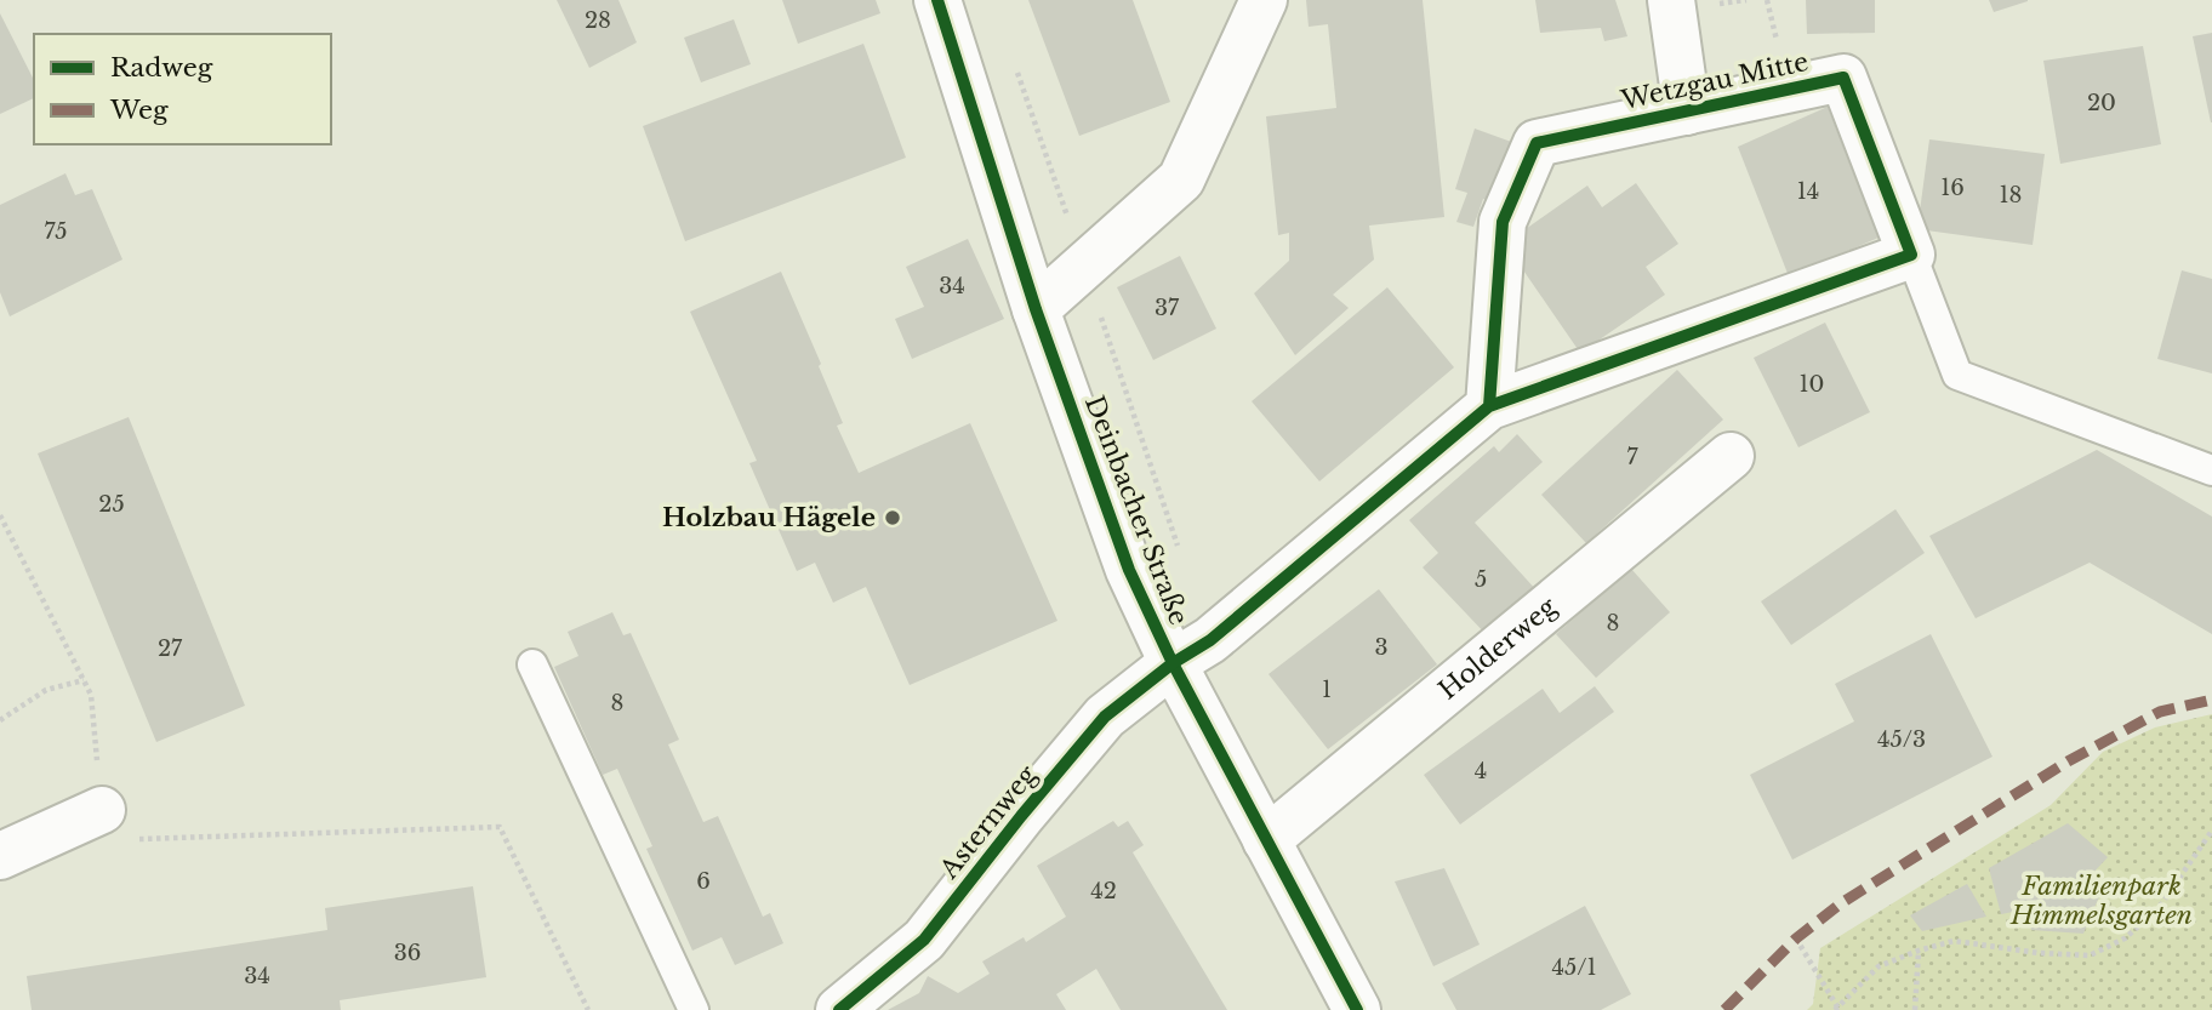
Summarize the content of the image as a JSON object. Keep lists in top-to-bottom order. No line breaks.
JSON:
{"streets":{"street":["Wetzgau Mitte","Deinbacher Straße","Holderweg","Asternweg"]},"crossings":[["Deinbacher Straße","Holderweg"],["Deinbacher Straße","Asternweg"]],"parks":["Familienpark Himmelsgarten"],"places":["Holzbau Hägele"],"house_numbers":["28","20","16","14","18","75","34","37","10","7","25","5","8","3","27","1","8","45/3","4","6","42","36","45/1","34"],"legend":["Radweg","Weg"]}
